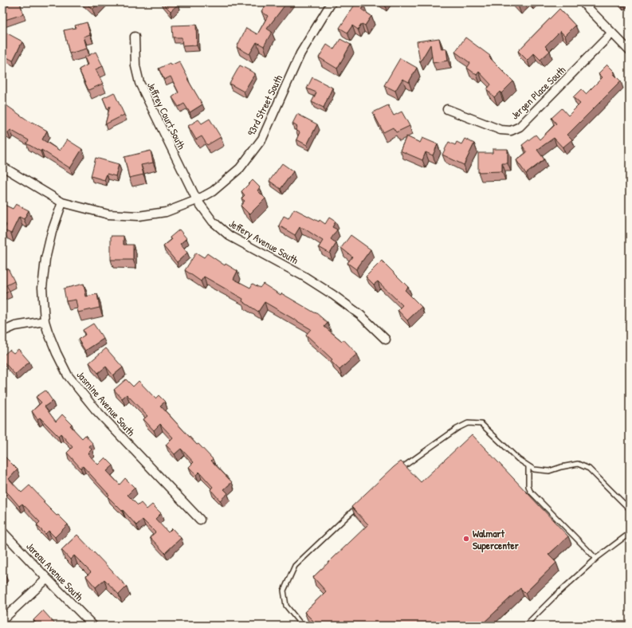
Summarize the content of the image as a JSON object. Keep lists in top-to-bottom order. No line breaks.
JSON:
{"streets":{"street":["Jergen Place South","93rd Street South","Jeffrey Court South","Jeffery Avenue South","Jasmine Avenue South","Jareau Avenue South"]},"crossings":[["93rd Street South","Jeffrey Court South"],["93rd Street South","Jeffery Avenue South"],["Jeffrey Court South","Jeffery Avenue South"]],"places":["Walmart Supercenter"]}
